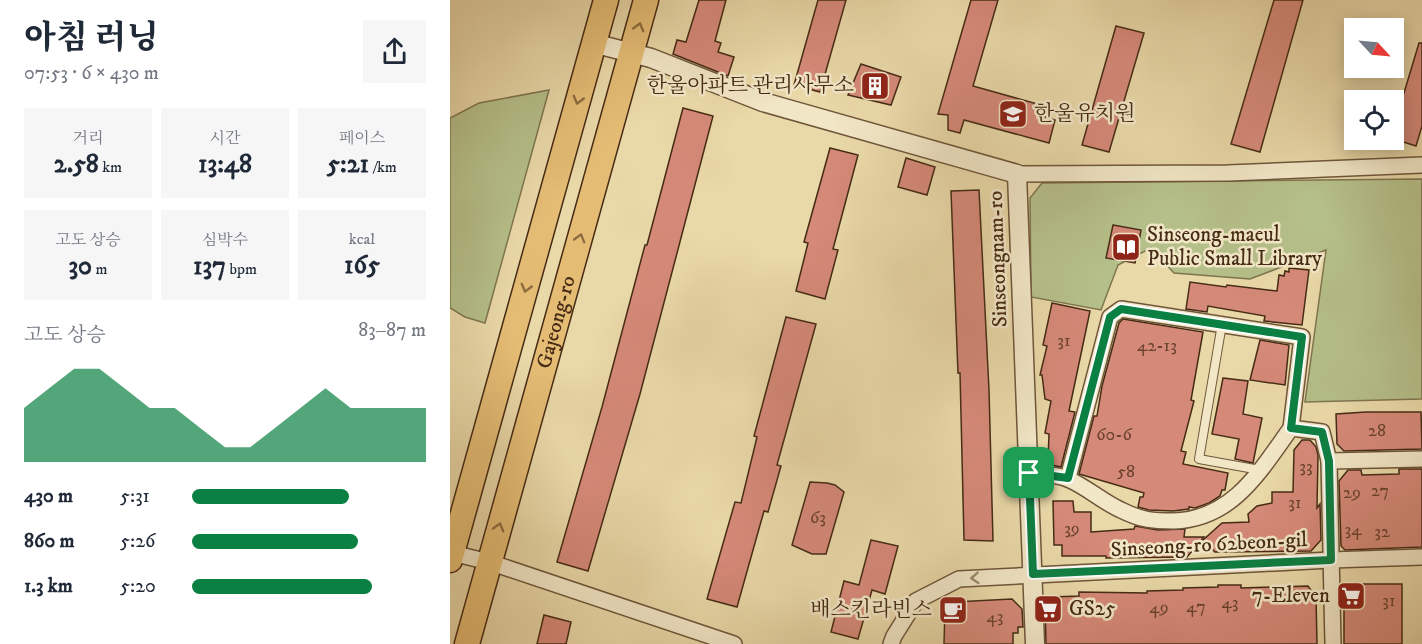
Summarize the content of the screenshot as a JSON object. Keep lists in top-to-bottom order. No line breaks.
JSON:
{"streets":{"main road":["Gajeong-ro"],"street":["Sinseongnam-ro","Sinseong-ro 62beon-gil"]},"crossings":[["Sinseongnam-ro","Sinseong-ro 62beon-gil"]],"places":{"building":["한울아파트 관리사무소"],"school or university":["한울유치원"],"library":["Sinseong-maeul Public Small Library"],"supermarket":["7-Eleven","GS25"],"cafe":["배스킨라빈스"]},"house_numbers":["31","42-13","28","60-6","33","58","27","29","31","63","39","34","32","31","43","47","49","43"],"north":"bottom right","page":{"heading":["아침 러닝","07:53 · 6 × 430 m"],"stats":[["거리","2.58 km"],["시간","13:48"],["페이스","5:21 /km"],["고도 상승","30 m"],["심박수","137 bpm"],["kcal","165"]],"chart":["고도 상승","83–87 m"],"list":[{"name":"430 m","note":"5:31"},{"name":"860 m","note":"5:26"},{"name":"1.3 km","note":"5:20"}]}}
